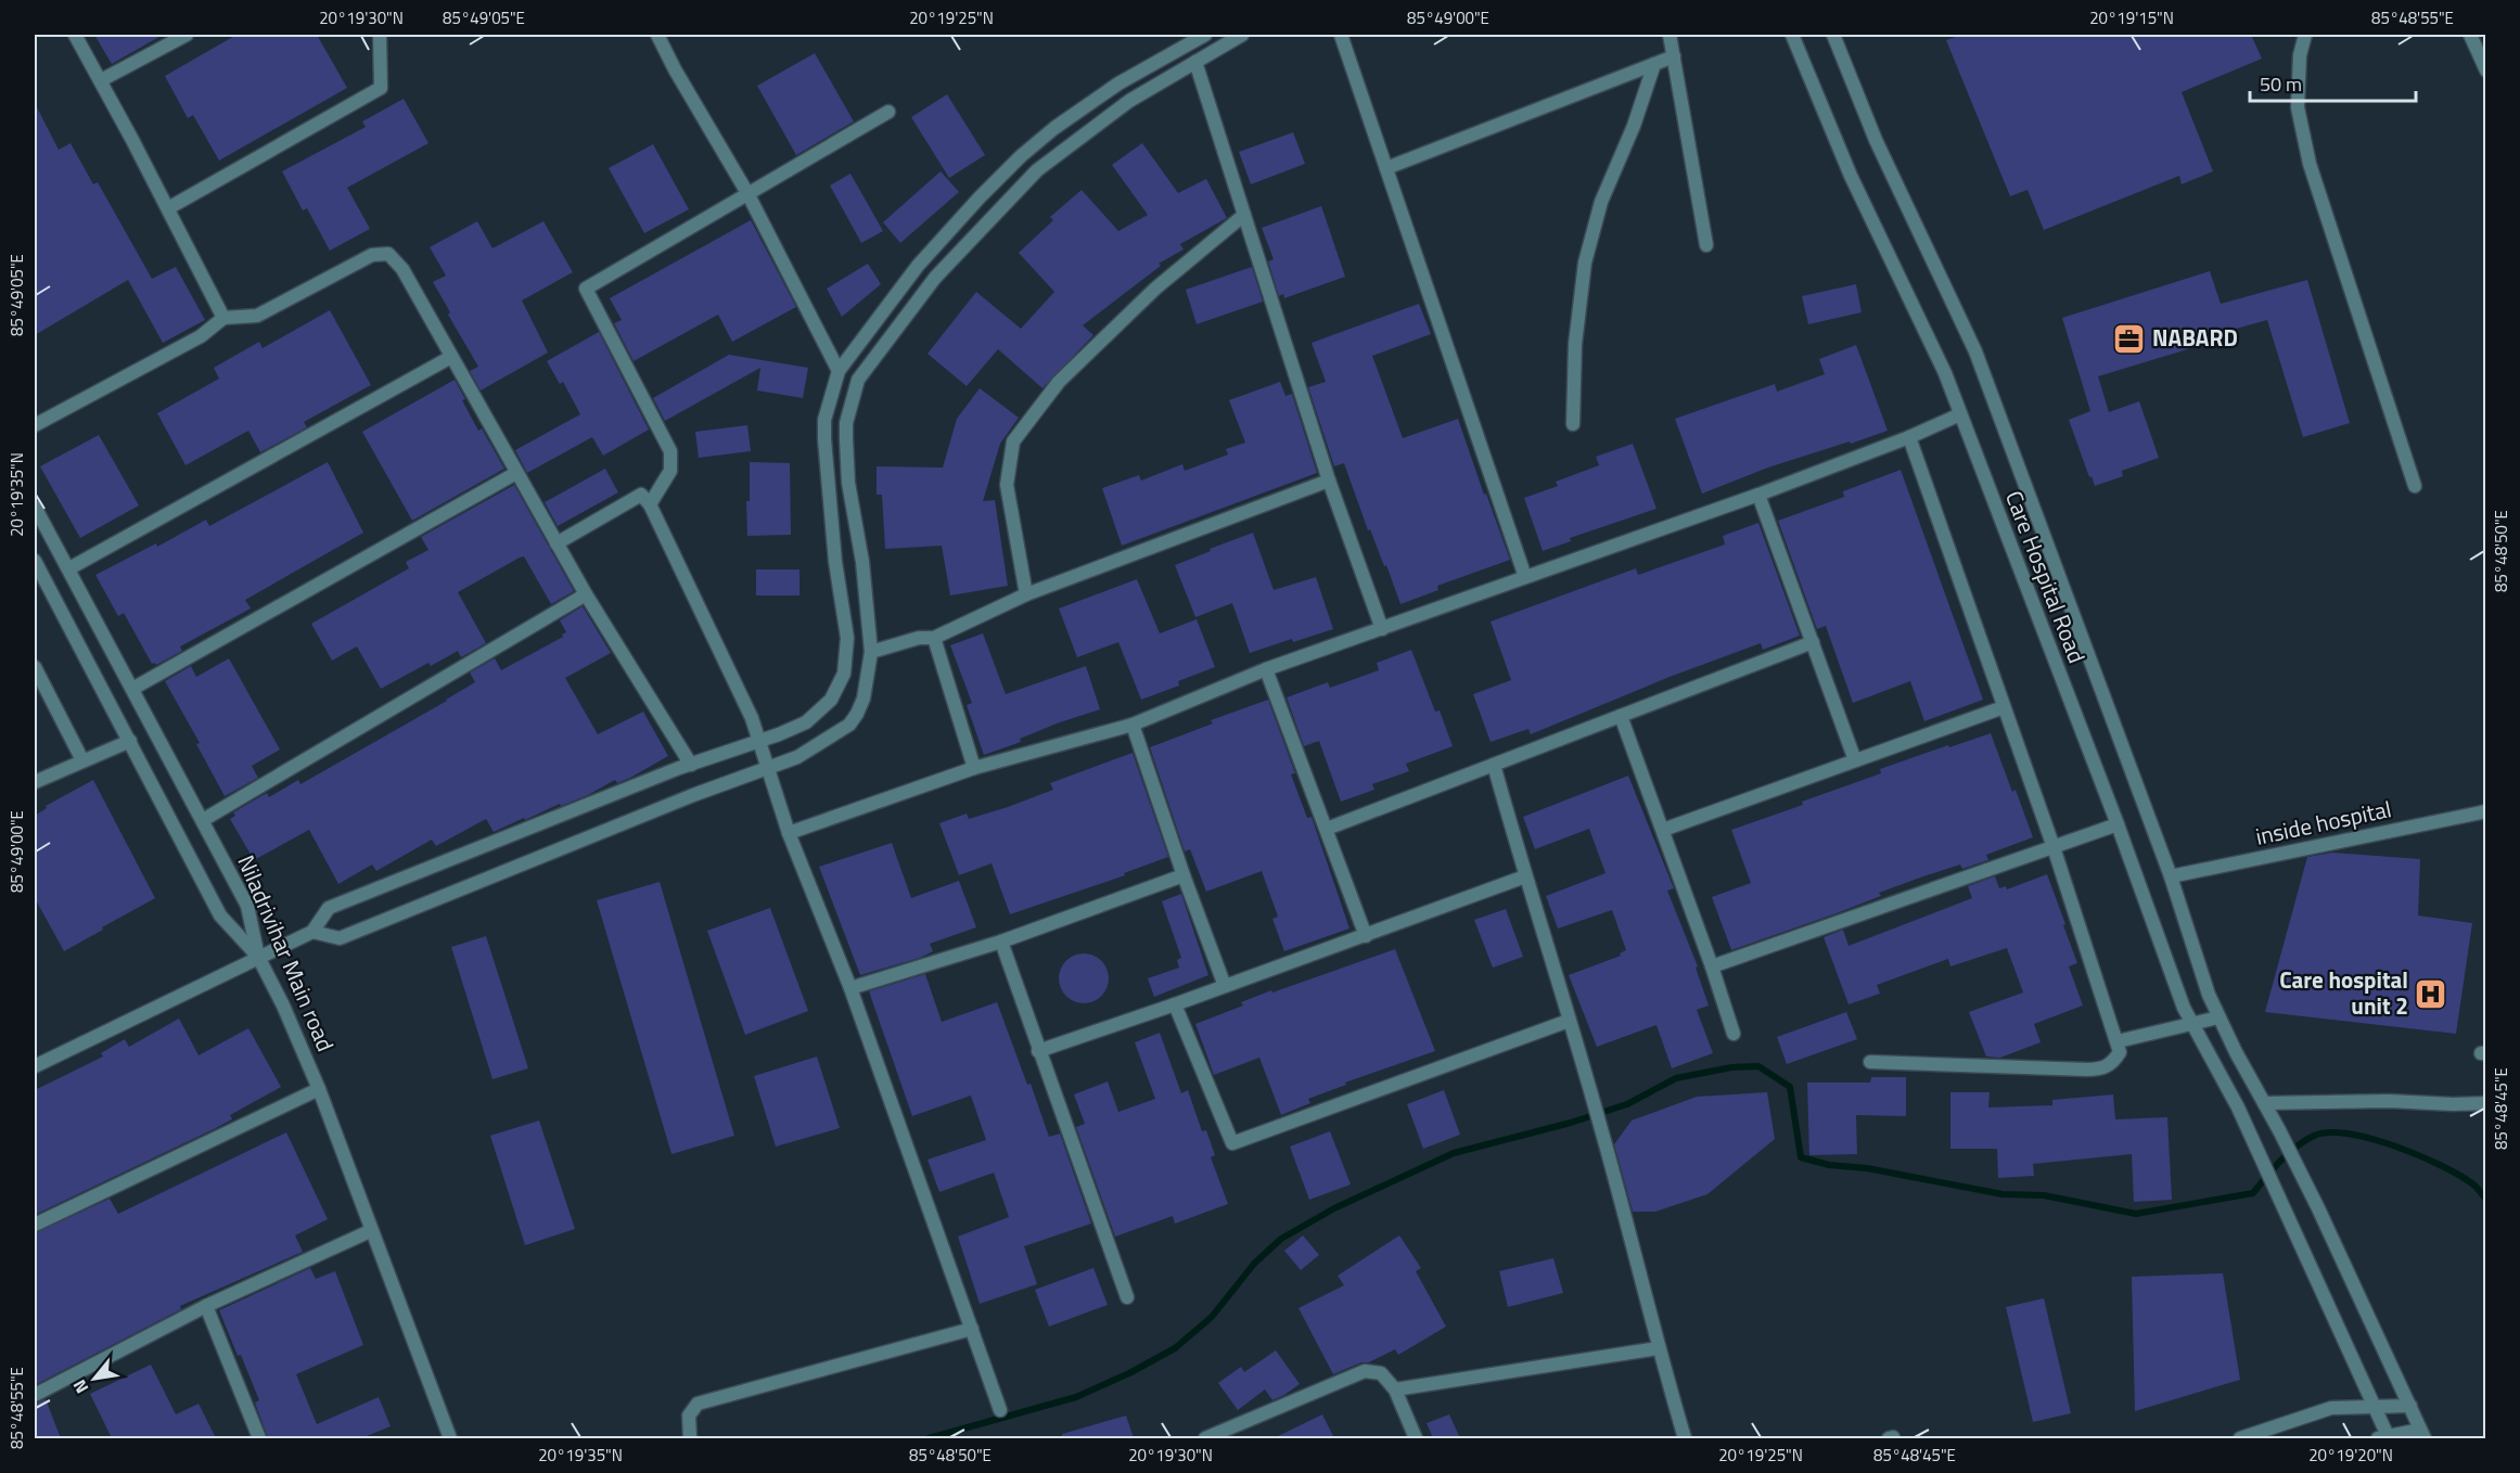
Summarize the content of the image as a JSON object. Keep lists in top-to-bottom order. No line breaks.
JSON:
{"streets":{"street":["Care Hospital Road","inside hospital","Niladrivihar Main road"]},"crossings":[["Care Hospital Road","inside hospital"]],"places":{"office":["NABARD"],"hospital":["Care hospital unit 2"]},"scale_bar":"50 m","north":"bottom left","coordinates":["20°19'30\"N","85°49'05\"E","20°19'25\"N","85°49'00\"E","20°19'15\"N","85°48'55\"E","20°19'35\"N","85°48'50\"E","85°48'45\"E","20°19'20\"N"]}
